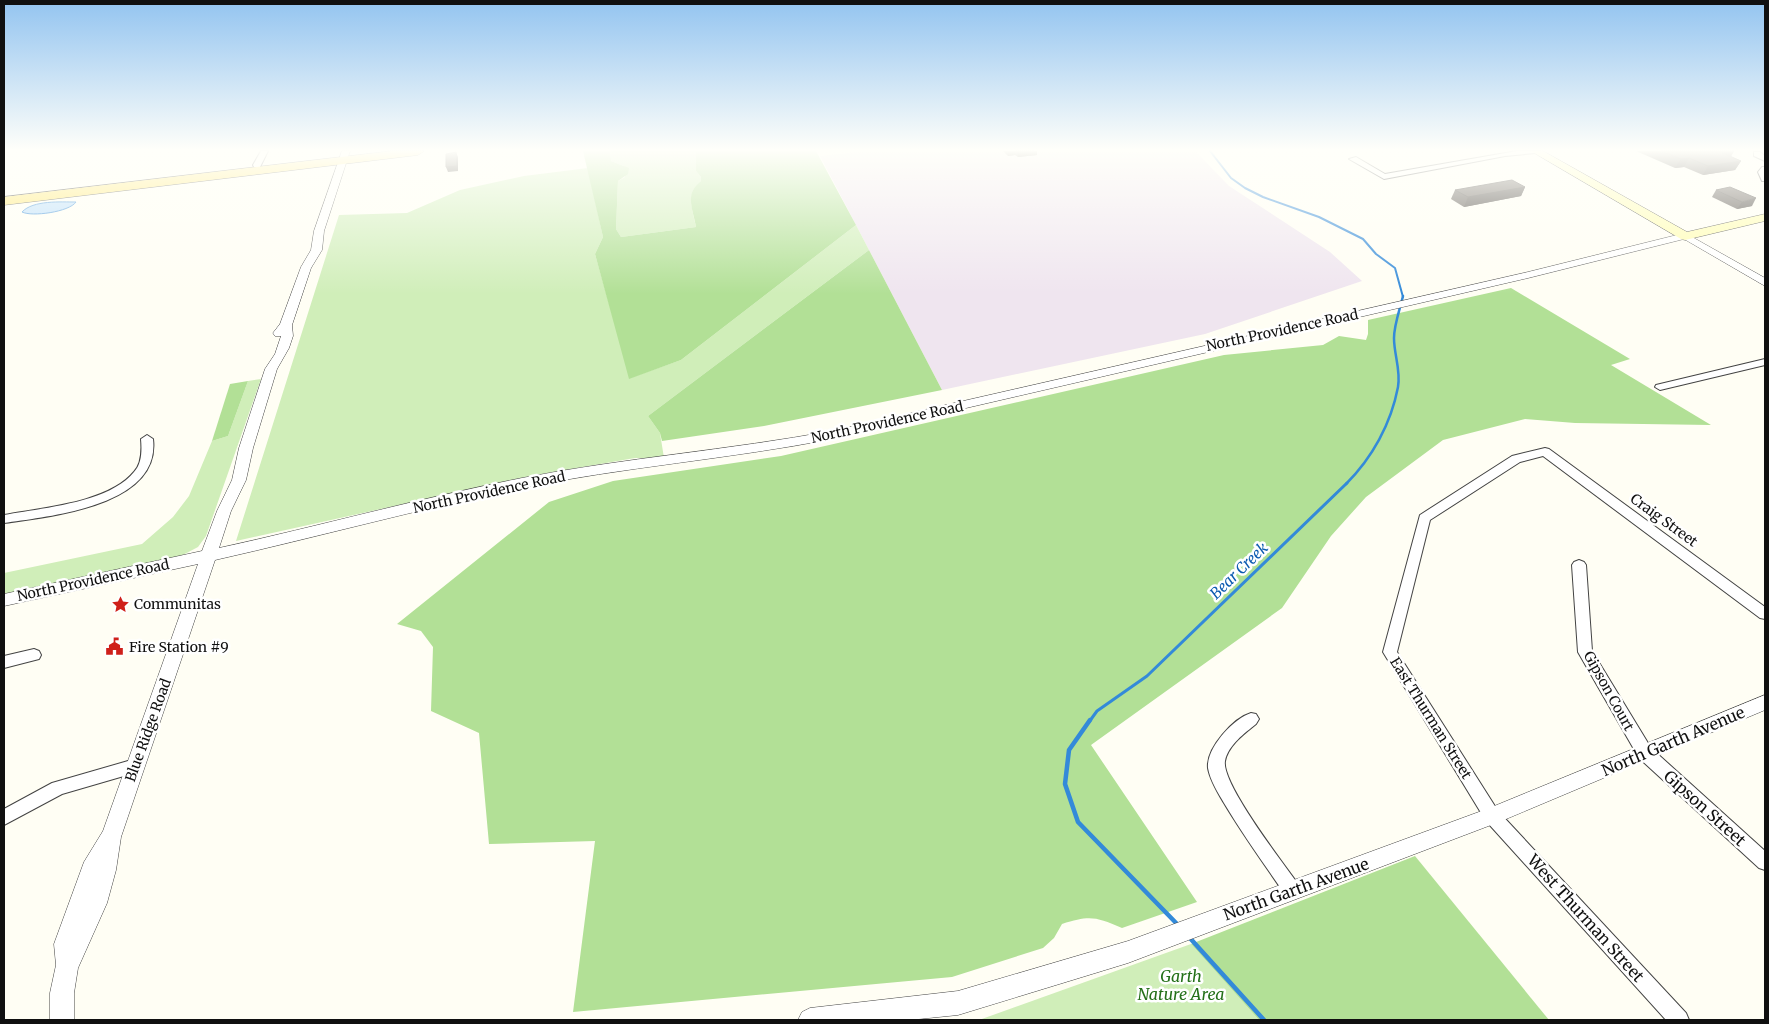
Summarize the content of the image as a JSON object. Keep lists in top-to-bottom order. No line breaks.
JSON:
{"streets":{"main road":["North Providence Road"],"street":["Craig Street","Gipson Court","East Thurman Street","Blue Ridge Road","North Garth Avenue","Gipson Street","West Thurman Street"]},"crossings":[["North Providence Road","Blue Ridge Road"],["Craig Street","East Thurman Street"],["Gipson Court","North Garth Avenue"],["Gipson Court","Gipson Street"],["East Thurman Street","North Garth Avenue"],["East Thurman Street","West Thurman Street"],["North Garth Avenue","Gipson Street"],["North Garth Avenue","West Thurman Street"]],"water":["Bear Creek"],"parks":["Garth Nature Area"],"places":{"place":["Communitas"],"public building":["Fire Station #9"]}}
